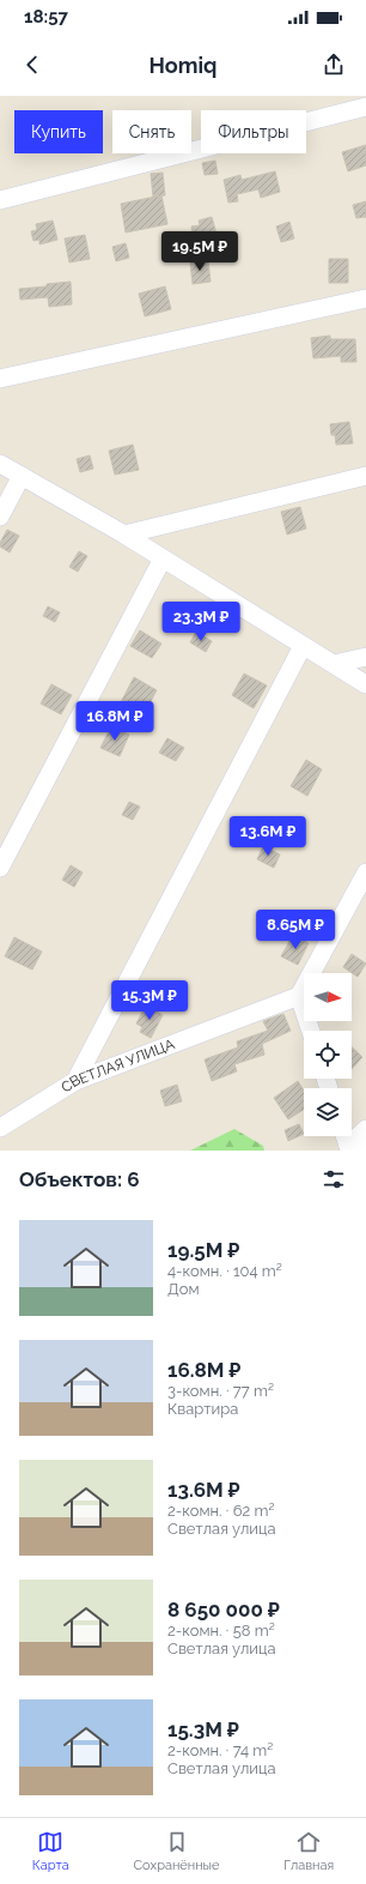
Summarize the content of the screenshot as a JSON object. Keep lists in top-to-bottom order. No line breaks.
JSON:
{"streets":{"street":["СВЕТЛАЯ УЛИЦА"]},"north":"right","page":{"status":"18:57","header":"Homiq","chip":["Купить","Снять","Фильтры"],"price":["19.5M ₽","23.3M ₽","16.8M ₽","13.6M ₽","8.65M ₽","15.3M ₽"],"heading":"Объектов: 6","list":[{"name":"19.5M ₽","note":"4-комн. · 104 m² · Дом"},{"name":"16.8M ₽","note":"3-комн. · 77 m² · Квартира"},{"name":"13.6M ₽","note":"2-комн. · 62 m² · Светлая улица"},{"name":"8 650 000 ₽","note":"2-комн. · 58 m² · Светлая улица"},{"name":"15.3M ₽","note":"2-комн. · 74 m² · Светлая улица"}],"tabs":["Карта","Сохранённые","Главная"]}}
